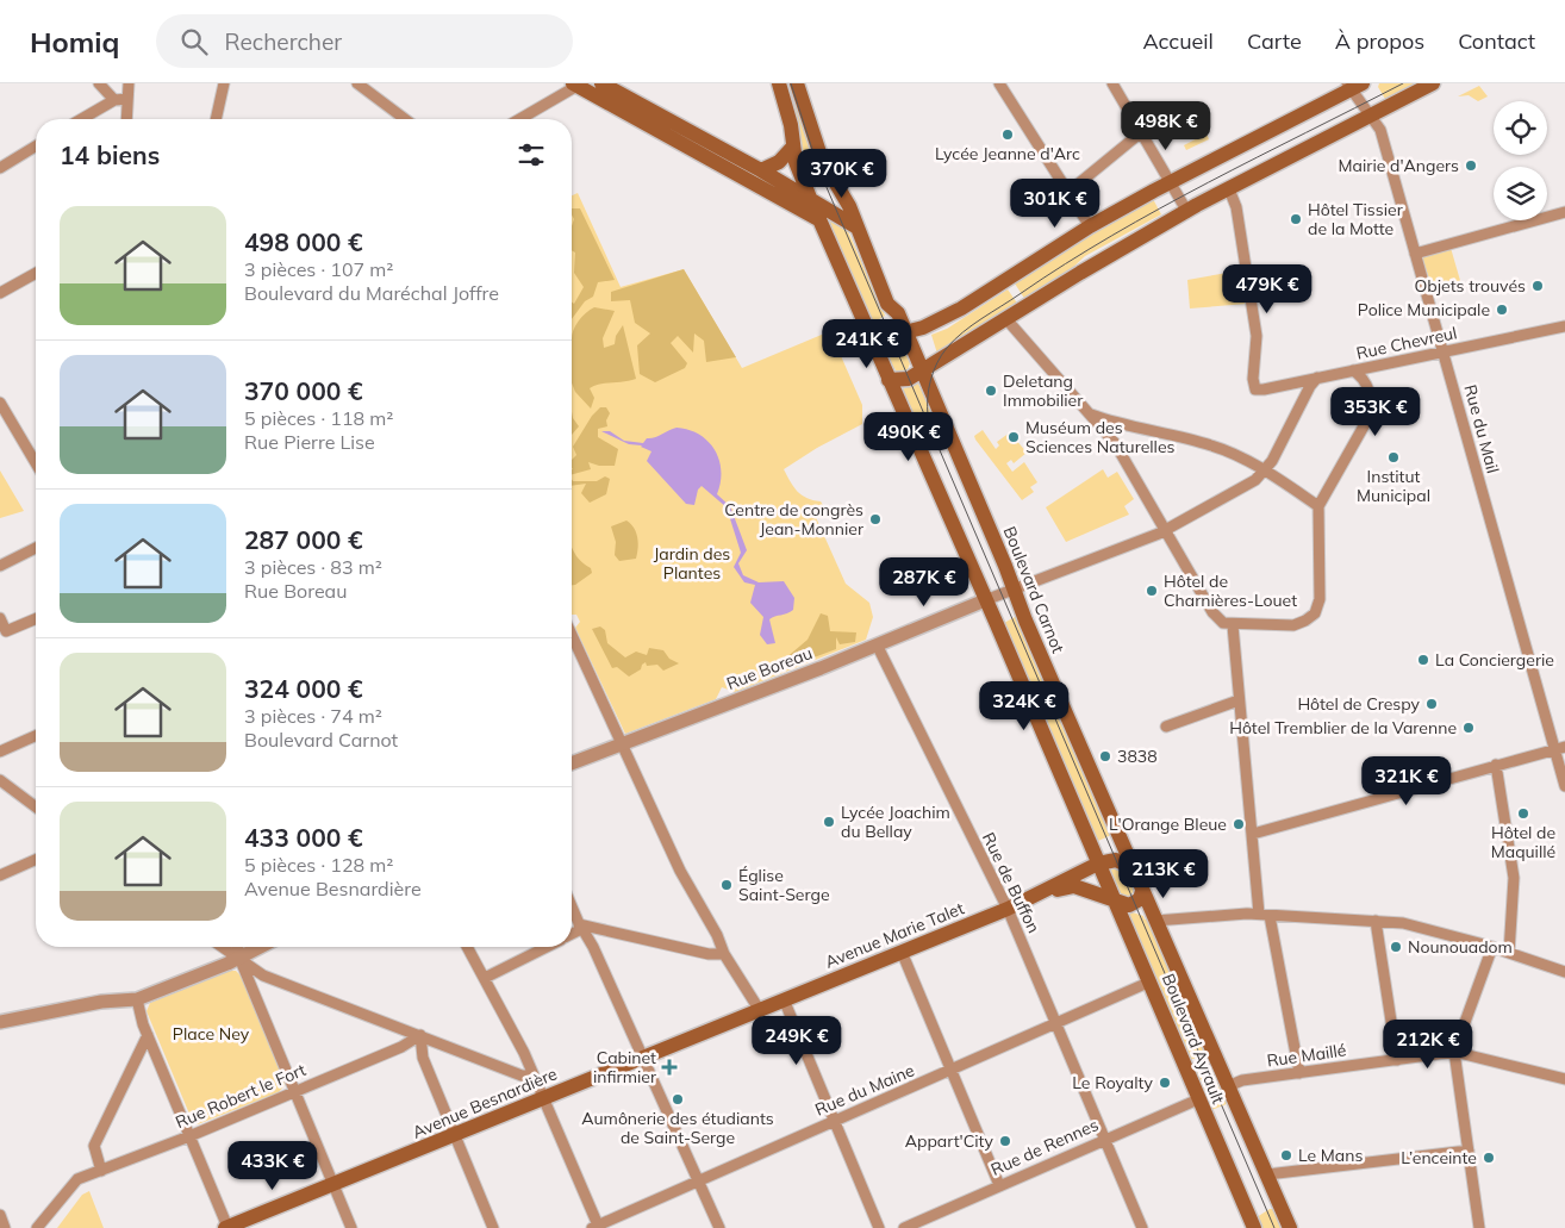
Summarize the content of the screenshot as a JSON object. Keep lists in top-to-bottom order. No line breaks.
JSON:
{"streets":{"main road":["Boulevard Carnot","Avenue Marie Talet","Boulevard Ayrault","Avenue Besnardière"],"street":["Rue Chevreul","Rue du Mail","Rue Boreau","Rue de Buffon","Rue Maillé","Rue du Maine","Rue Robert le Fort","Rue de Rennes"]},"crossings":[["Rue Chevreul","Rue du Mail"],["Boulevard Carnot","Avenue Marie Talet"],["Boulevard Carnot","Boulevard Ayrault"],["Rue Boreau","Rue de Buffon"],["Rue de Buffon","Avenue Marie Talet"],["Rue de Buffon","Rue du Maine"],["Rue de Buffon","Rue de Rennes"],["Avenue Marie Talet","Boulevard Ayrault"],["Avenue Marie Talet","Avenue Besnardière"],["Boulevard Ayrault","Rue Maillé"],["Boulevard Ayrault","Rue du Maine"],["Boulevard Ayrault","Rue de Rennes"]],"parks":["Jardin des Plantes","Place Ney"],"places":{"other":["Lycée Jeanne d'Arc","Mairie d'Angers","Hôtel Tissier de la Motte","Objets trouvés","Police Municipale","Deletang Immobilier","Muséum des Sciences Naturelles","Institut Municipal","Centre de congrès Jean-Monnier","Hôtel de Charnières-Louet","La Conciergerie","Hôtel de Crespy","Hôtel Tremblier de la Varenne","3838","Hôtel de Maquillé","Lycée Joachim du Bellay","L'Orange Bleue","Église Saint-Serge","Nounouadom","Le Royalty","Aumônerie des étudiants de Saint-Serge","Appart'City","Le Mans","L’enceinte"],"health":["Cabinet infirmier"]},"page":{"header":"Homiq","search":"Rechercher","nav":["Accueil","Carte","À propos","Contact"],"price":["498K €","370K €","301K €","479K €","241K €","353K €","490K €","287K €","324K €","321K €","213K €","249K €","212K €","433K €"],"heading":"14 biens","list":[{"name":"498 000 €","note":"3 pièces · 107 m² · Boulevard du Maréchal Joffre"},{"name":"370 000 €","note":"5 pièces · 118 m² · Rue Pierre Lise"},{"name":"287 000 €","note":"3 pièces · 83 m² · Rue Boreau"},{"name":"324 000 €","note":"3 pièces · 74 m² · Boulevard Carnot"},{"name":"433 000 €","note":"5 pièces · 128 m² · Avenue Besnardière"}]}}
